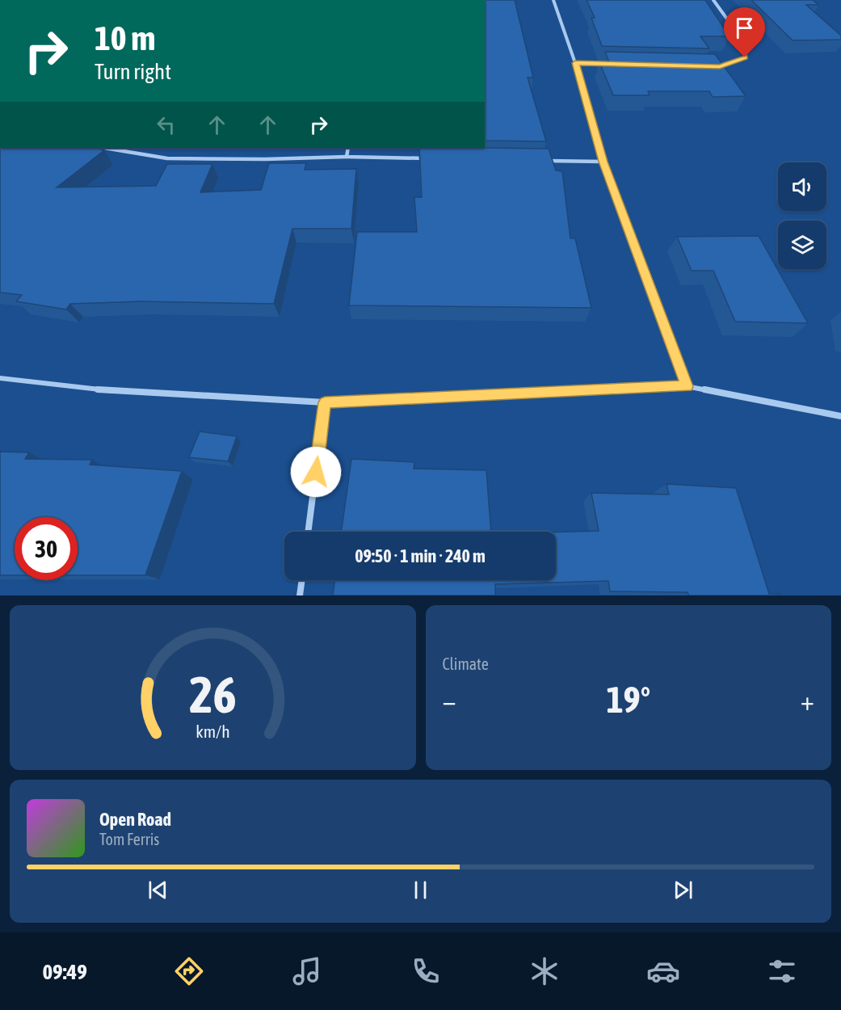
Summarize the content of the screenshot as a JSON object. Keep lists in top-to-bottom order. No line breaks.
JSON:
{"page":{"turn":["10 m","Turn right"],"limit":"30","trip":"09:50 · 1 min · 240 m","tile":"Climate","heat":["−","19°","+"],"song":["Open Road","Tom Ferris"],"tabs":"09:49","gauge":["26","km/h"]}}
